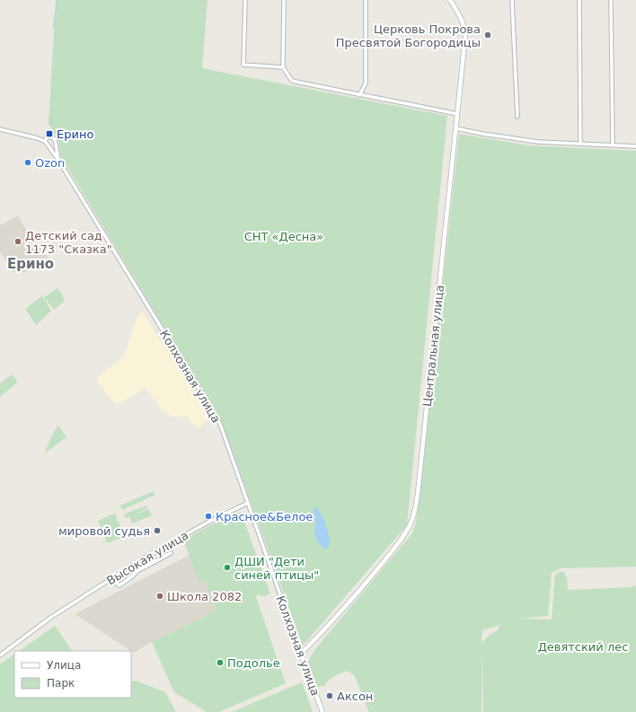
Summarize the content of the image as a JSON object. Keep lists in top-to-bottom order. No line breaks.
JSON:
{"streets":{"street":["Центральная улица","Колхозная улица","Высокая улица"]},"crossings":[["Центральная улица","Колхозная улица"],["Колхозная улица","Высокая улица"]],"districts":["Ерино"],"parks":["СНТ «Десна»","Девятский лес"],"places":{"other":["Церковь Покрова Пресвятой Богородицы","Ozon","Детский сад 1173 \"Сказка\"","Красное&Белое","мировой судья","ДШИ \"Дети синей птицы\"","Школа 2082","Подолье","Аксон"],"transit":["Ерино"]},"legend":["Улица","Парк"]}
